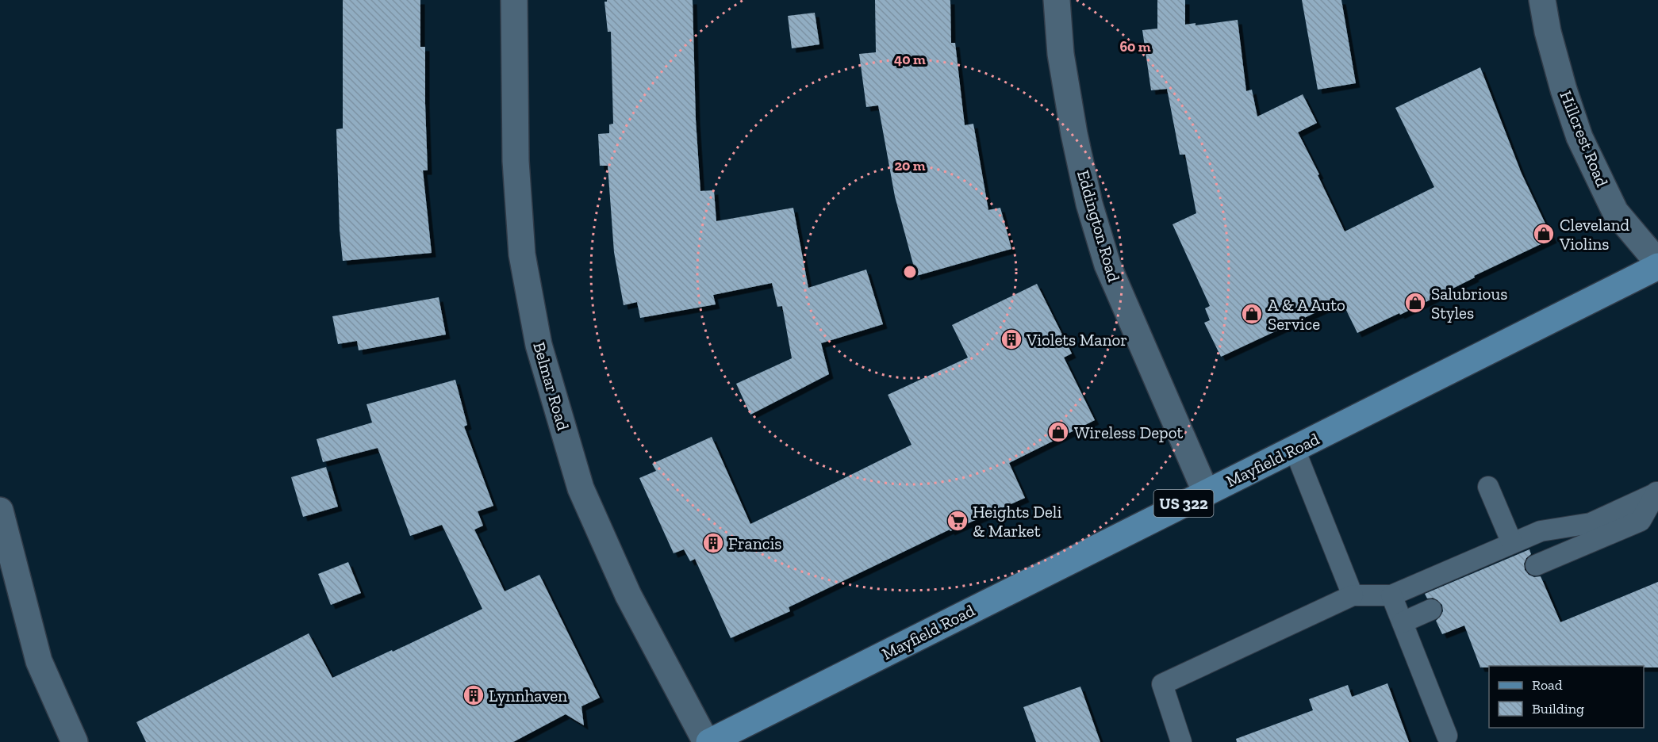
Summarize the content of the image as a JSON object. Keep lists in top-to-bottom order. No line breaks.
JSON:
{"streets":{"main road":["Mayfield Road","US 322"],"street":["Hillcrest Road","Eddington Road","Belmar Road"]},"crossings":[["Hillcrest Road","Mayfield Road"],["Eddington Road","Mayfield Road"],["Belmar Road","Mayfield Road"]],"places":{"shop":["Cleveland Violins","Salubrious Styles","A & A Auto Service","Wireless Depot"],"building":["Violets Manor","Francis","Lynnhaven"],"supermarket":["Heights Deli & Market"]},"legend":["Road","Building"],"rings":["60 m","40 m","20 m"]}
